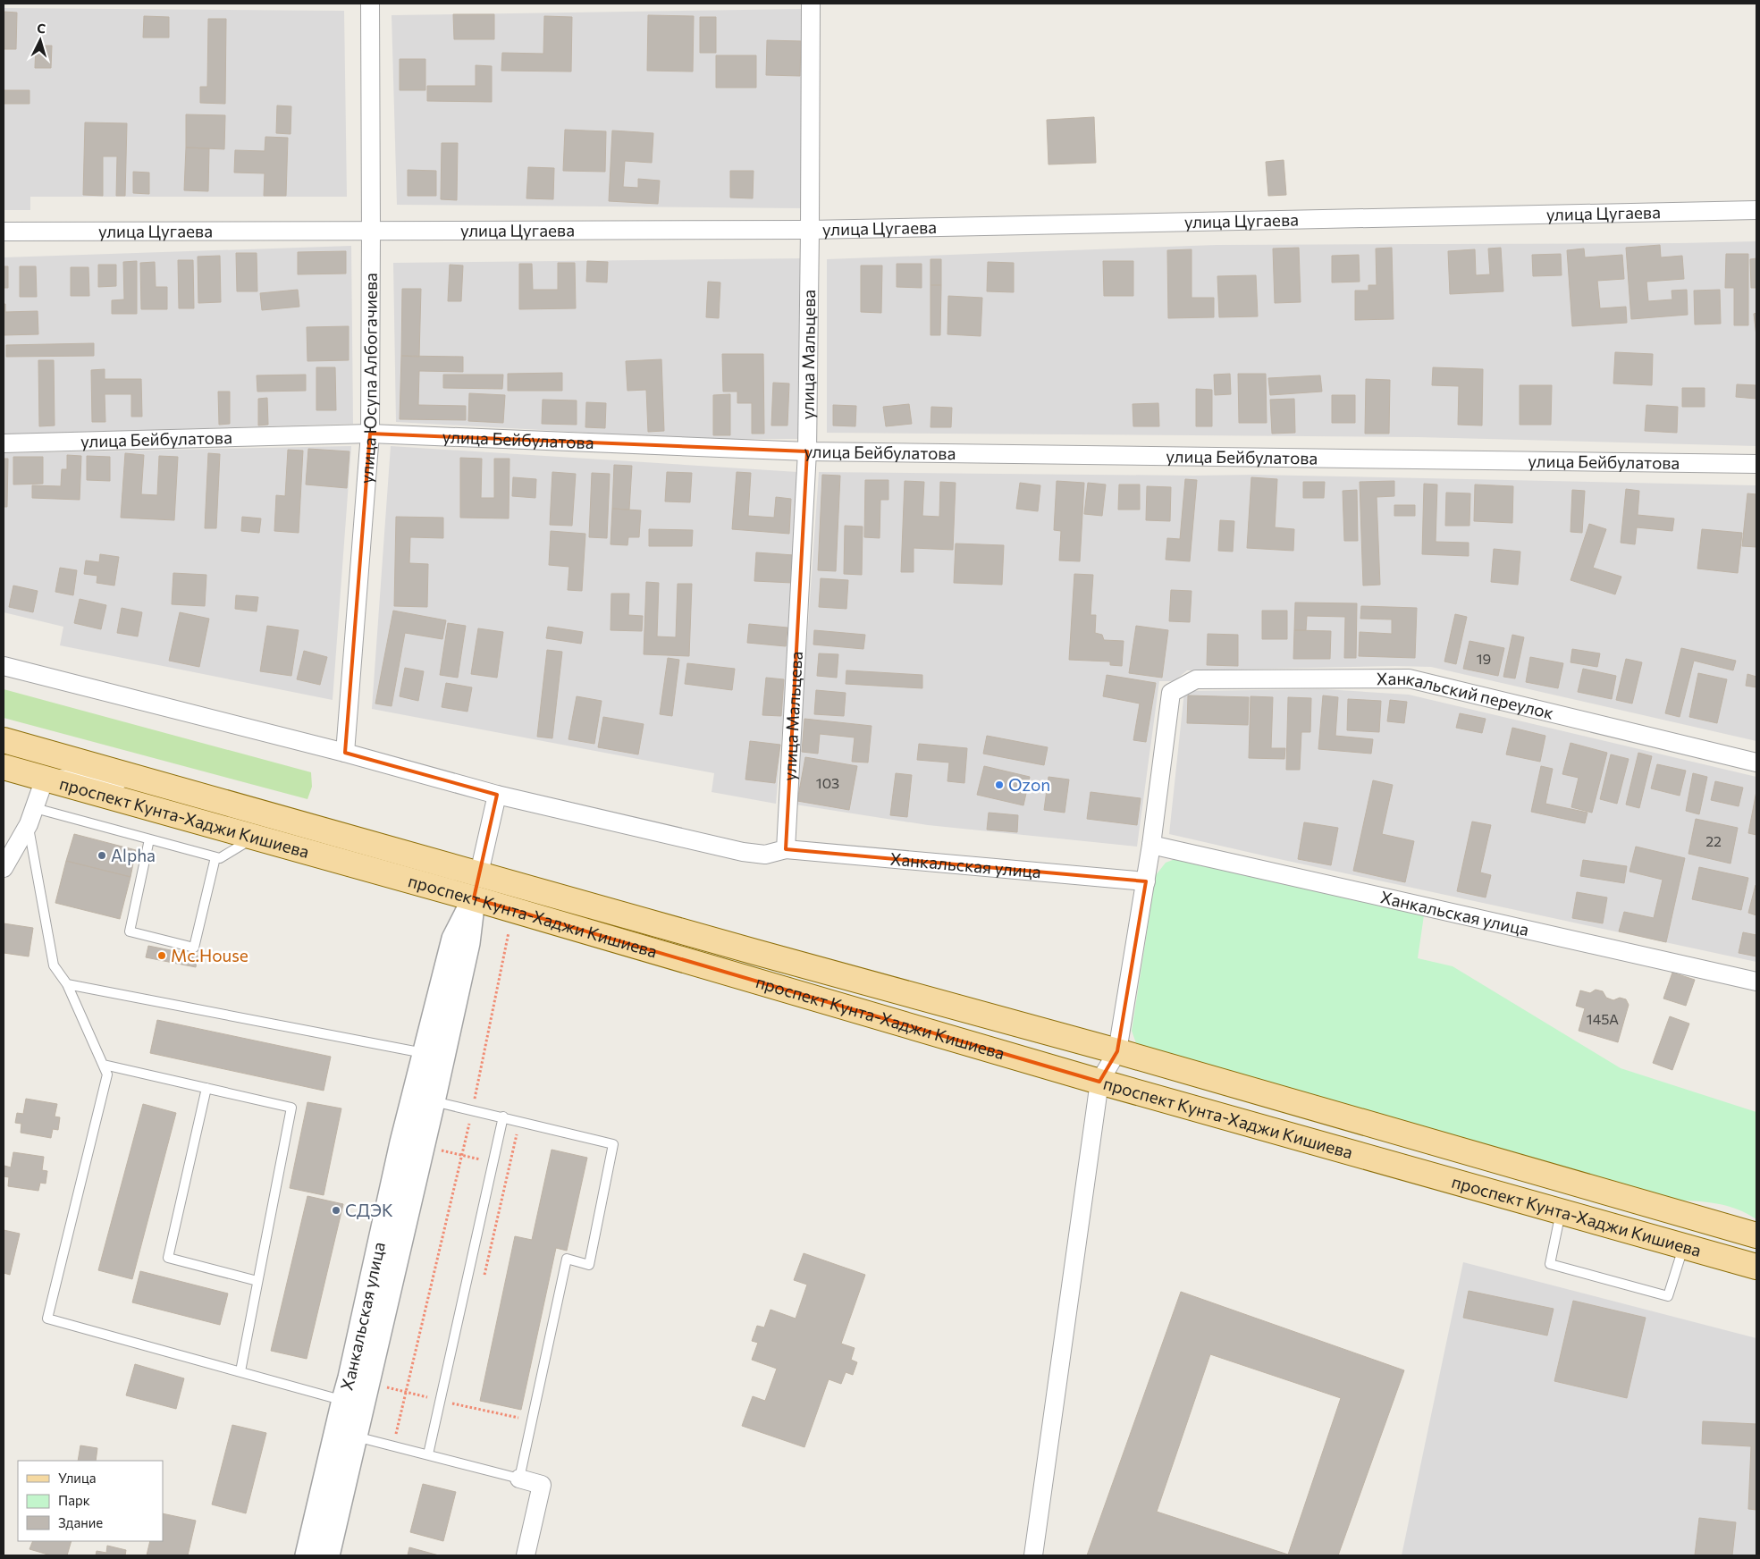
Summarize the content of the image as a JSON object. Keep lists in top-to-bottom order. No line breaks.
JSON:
{"streets":{"main road":["проспект Кунта-Хаджи Кишиева"],"street":["улица Цугаева","улица Мальцева","улица Юсупа Албогачиева","улица Бейбулатова","Ханкальский переулок","Ханкальская улица"]},"crossings":[["улица Цугаева","улица Мальцева"],["улица Цугаева","улица Юсупа Албогачиева"],["улица Мальцева","улица Бейбулатова"],["улица Мальцева","Ханкальская улица"],["улица Юсупа Албогачиева","улица Бейбулатова"],["Ханкальский переулок","Ханкальская улица"],["проспект Кунта-Хаджи Кишиева","Ханкальская улица"]],"places":["Ozon","Alpha","Mc.House","СДЭК"],"house_numbers":["19","103","22","145А"],"legend":["Улица","Парк","Здание"],"north":"top"}
